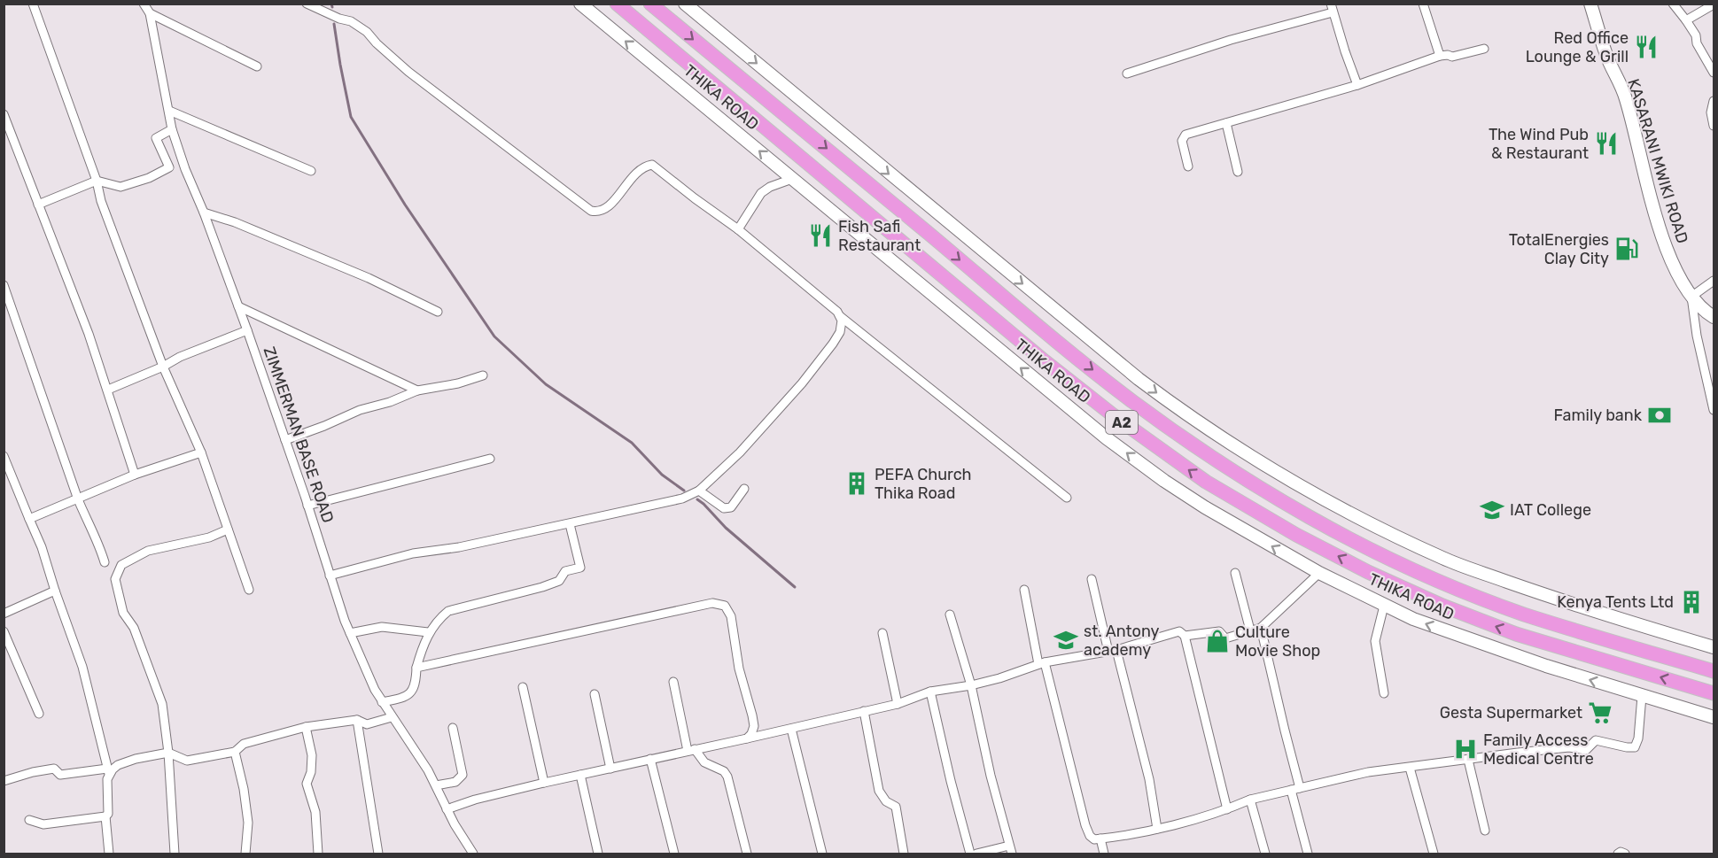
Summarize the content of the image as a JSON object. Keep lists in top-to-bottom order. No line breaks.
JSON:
{"streets":{"highway":["THIKA ROAD","A2"],"main road":["KASARANI MWIKI ROAD"],"street":["ZIMMERMAN BASE ROAD"]},"places":{"restaurant":["Red Office Lounge & Grill","The Wind Pub & Restaurant","Fish Safi Restaurant"],"fuel station":["TotalEnergies Clay City"],"bank":["Family bank"],"building":["PEFA Church Thika Road","Kenya Tents Ltd"],"school or university":["IAT College","st. Antony academy"],"shop":["Culture Movie Shop"],"supermarket":["Gesta Supermarket"],"hospital":["Family Access Medical Centre"]}}
